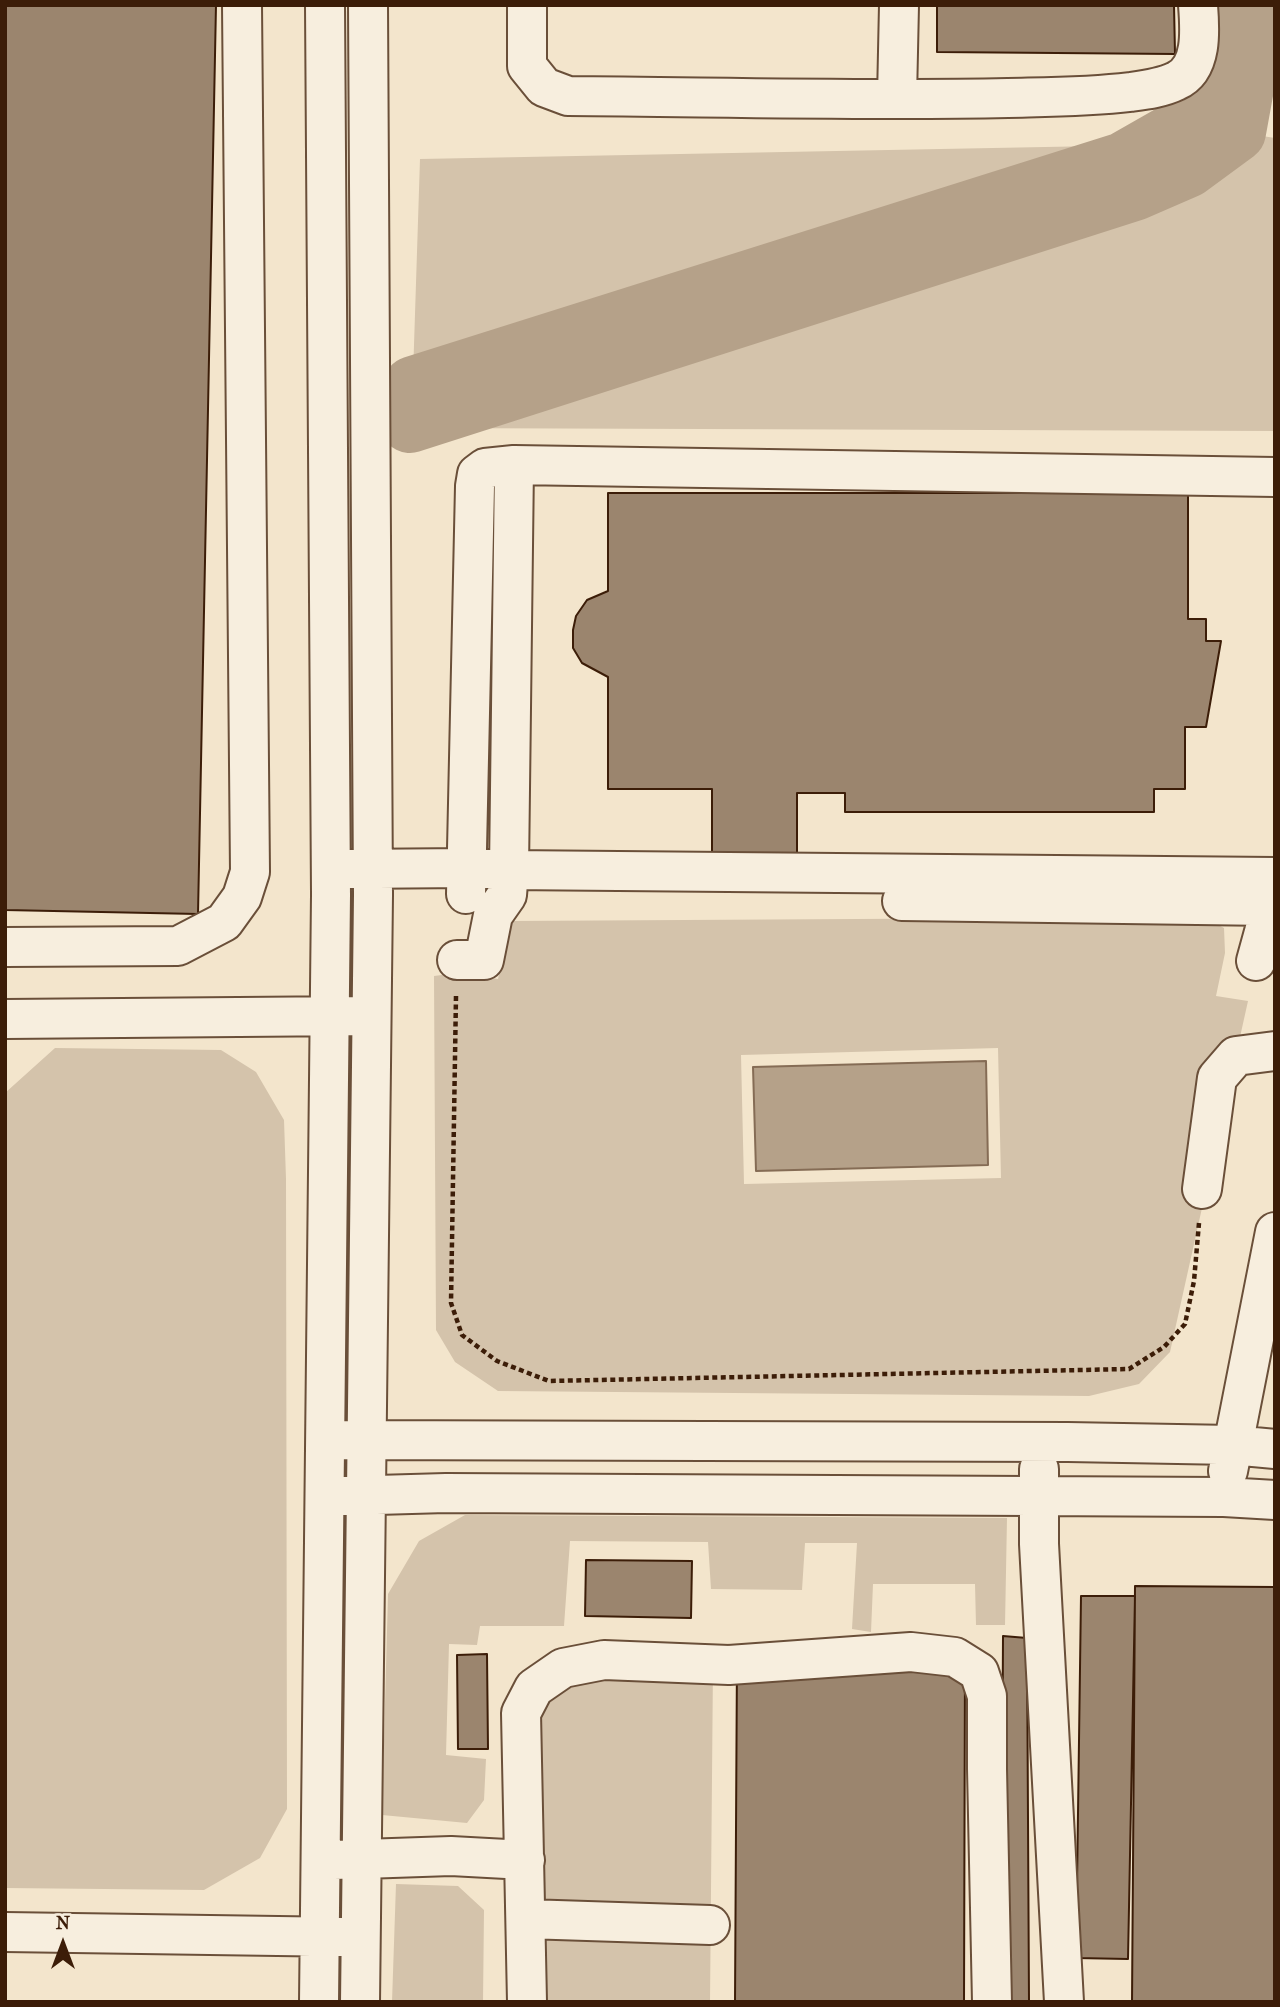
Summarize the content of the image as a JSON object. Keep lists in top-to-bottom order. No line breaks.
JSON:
{"north":"top"}
